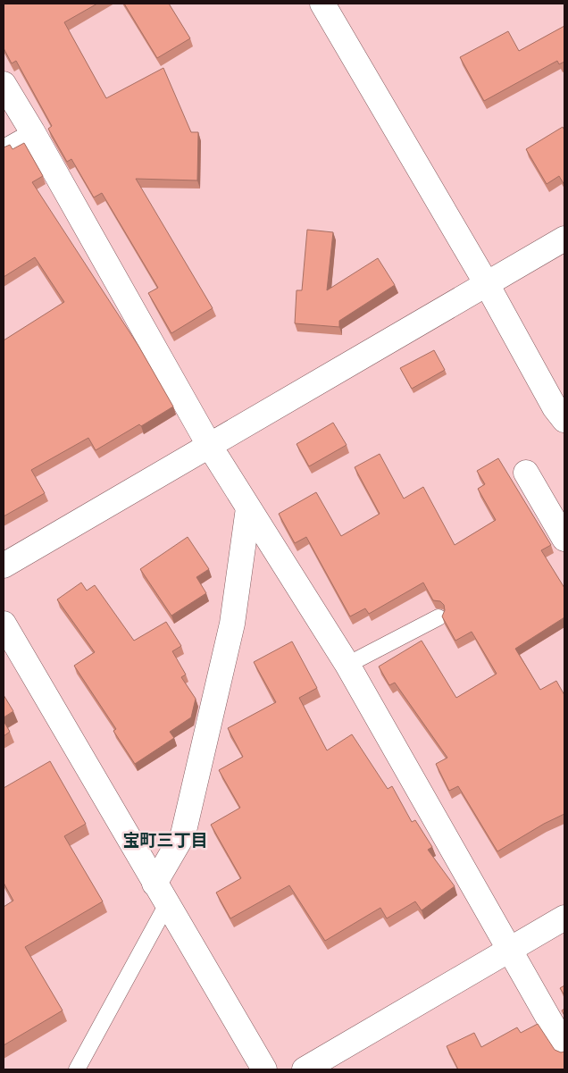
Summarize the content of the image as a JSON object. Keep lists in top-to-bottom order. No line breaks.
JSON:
{"districts":["宝町三丁目"]}
